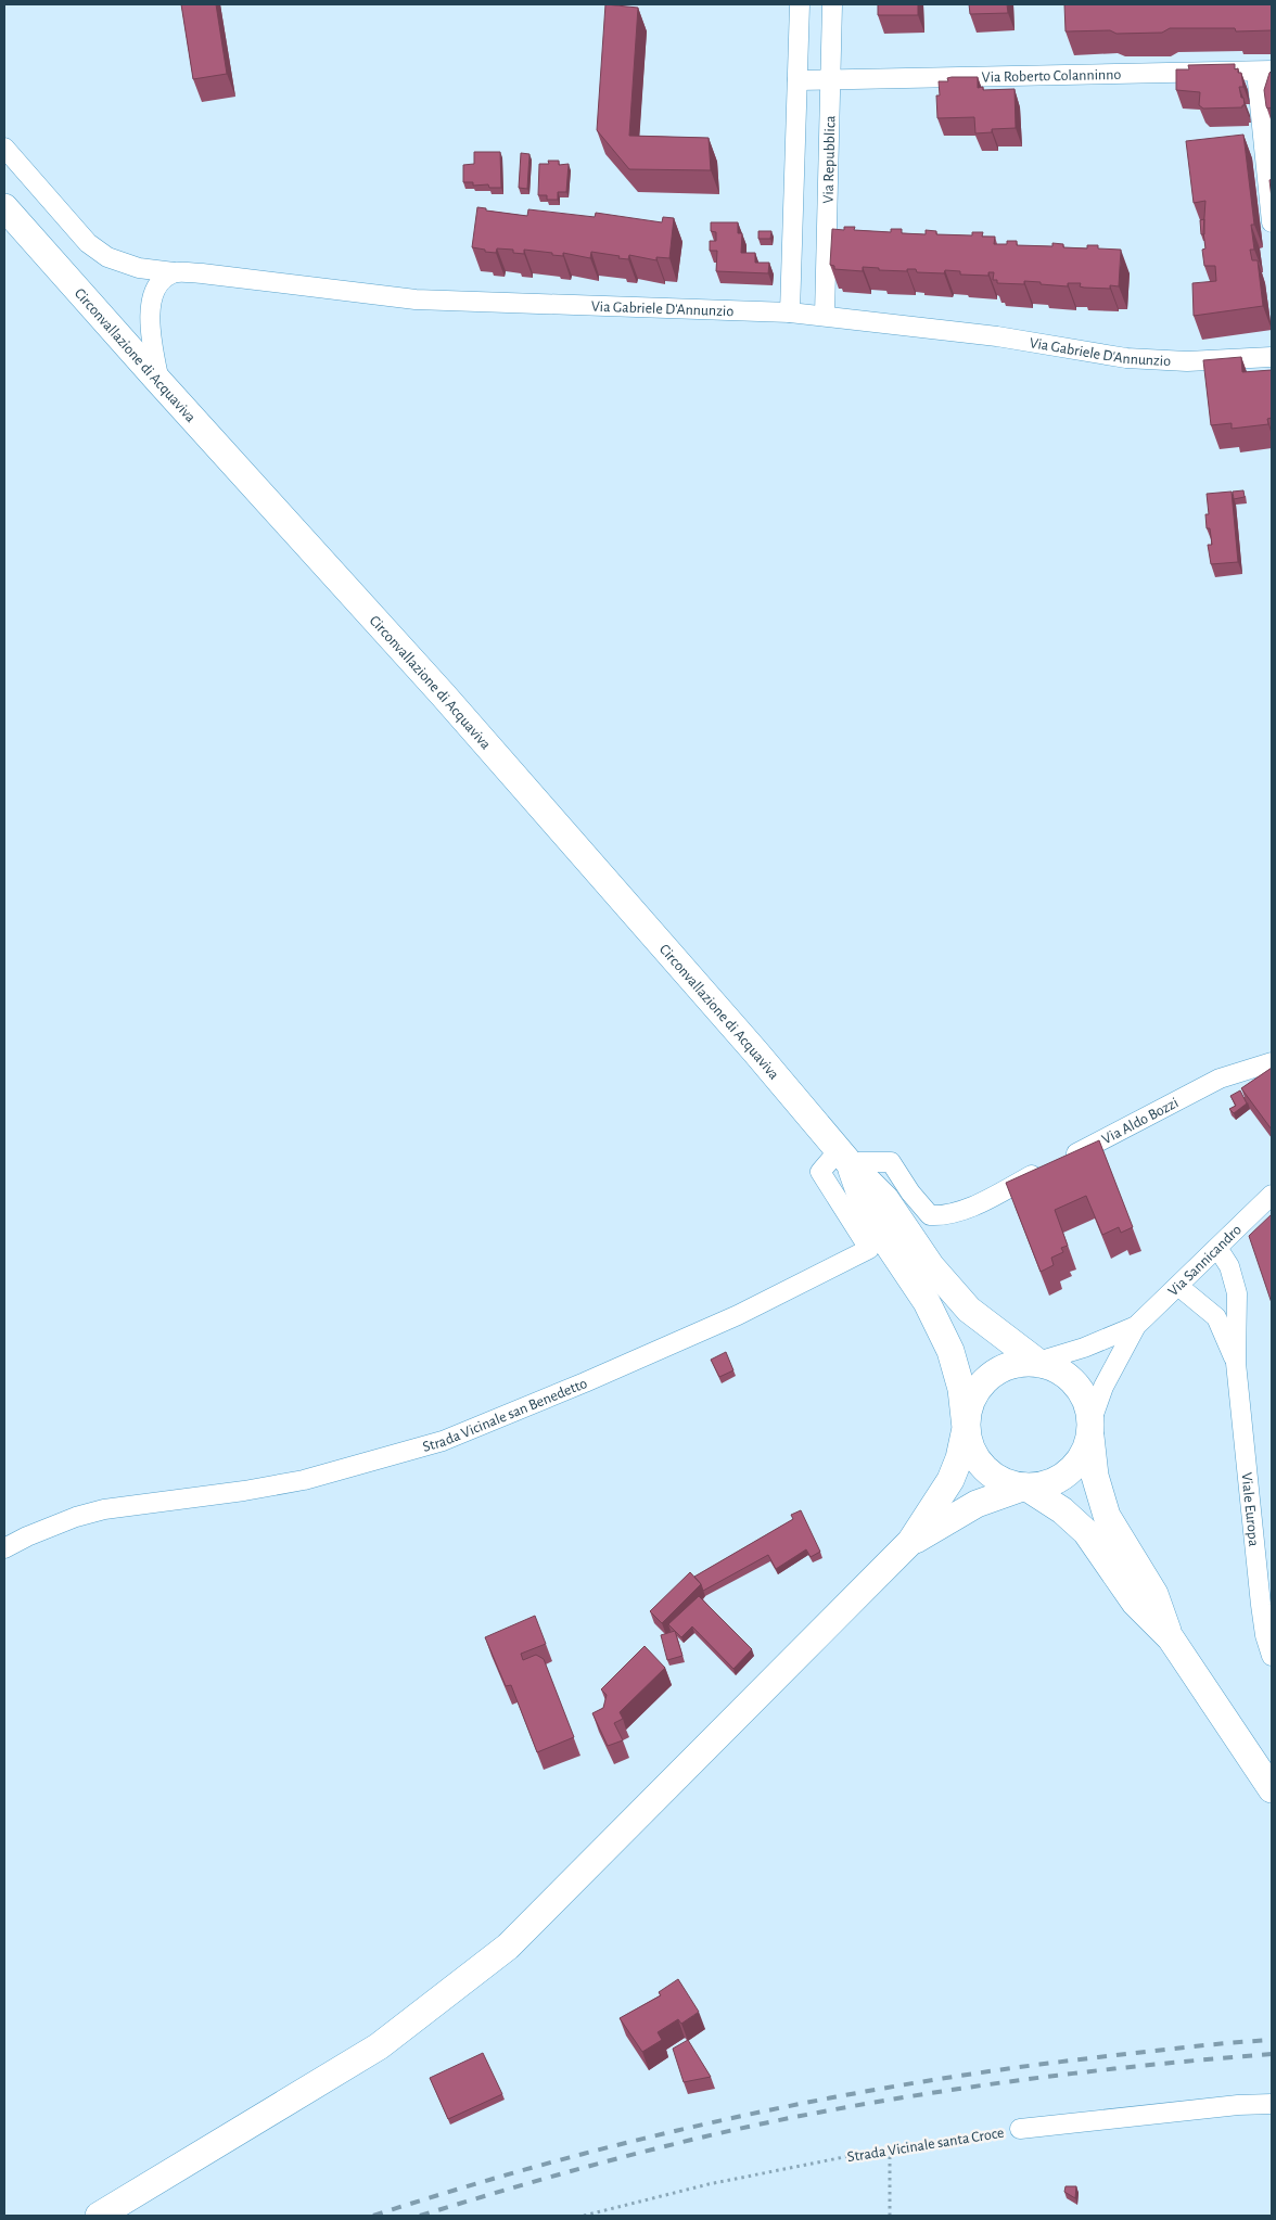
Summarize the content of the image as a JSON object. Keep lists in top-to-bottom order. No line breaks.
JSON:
{"streets":{"main road":["Circonvallazione di Acquaviva"],"street":["Via Roberto Colanninno","Via Repubblica","Via Gabriele D'Annunzio","Via Aldo Bozzi","Via Sannicandro","Strada Vicinale san Benedetto","Viale Europa","Strada Vicinale santa Croce"]},"crossings":[["Via Roberto Colanninno","Via Repubblica"],["Via Repubblica","Via Gabriele D'Annunzio"],["Circonvallazione di Acquaviva","Strada Vicinale san Benedetto"],["Via Sannicandro","Viale Europa"]]}
